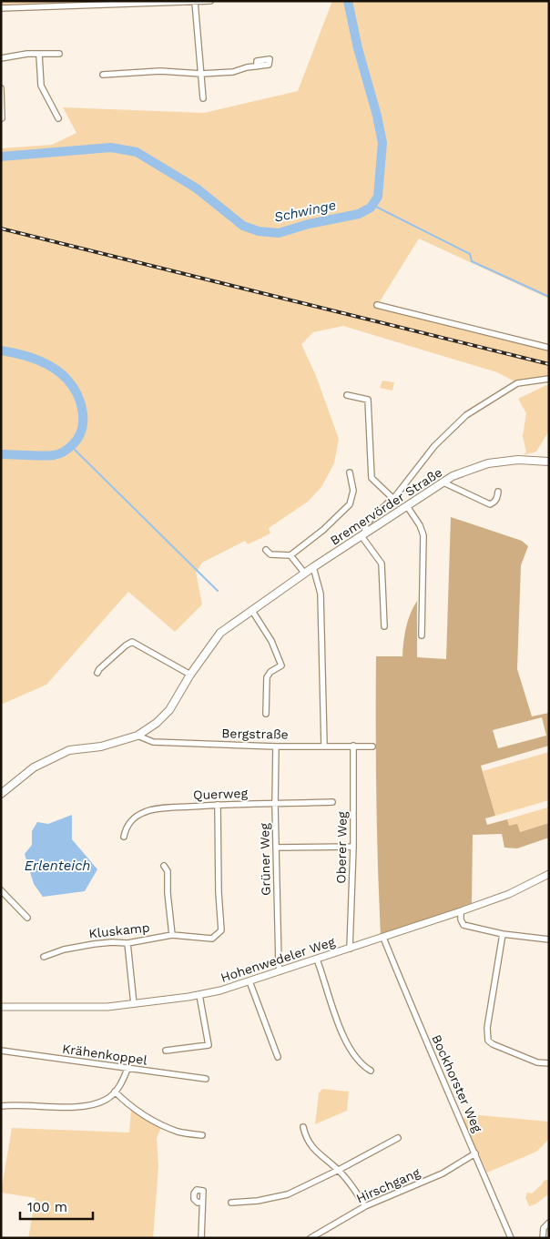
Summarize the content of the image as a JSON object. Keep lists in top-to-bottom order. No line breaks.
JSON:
{"streets":{"main road":["Bremervörder Straße"],"street":["Bergstraße","Querweg","Oberer Weg","Grüner Weg","Kluskamp","Hohenwedeler Weg","Krähenkoppel","Bockhorster Weg","Hirschgang"]},"crossings":[["Bremervörder Straße","Bergstraße"],["Bergstraße","Oberer Weg"],["Bergstraße","Grüner Weg"],["Querweg","Grüner Weg"],["Querweg","Kluskamp"],["Oberer Weg","Hohenwedeler Weg"],["Grüner Weg","Hohenwedeler Weg"],["Hohenwedeler Weg","Bockhorster Weg"],["Bockhorster Weg","Hirschgang"]],"water":["Schwinge","Erlenteich"],"scale_bar":"100 m"}
